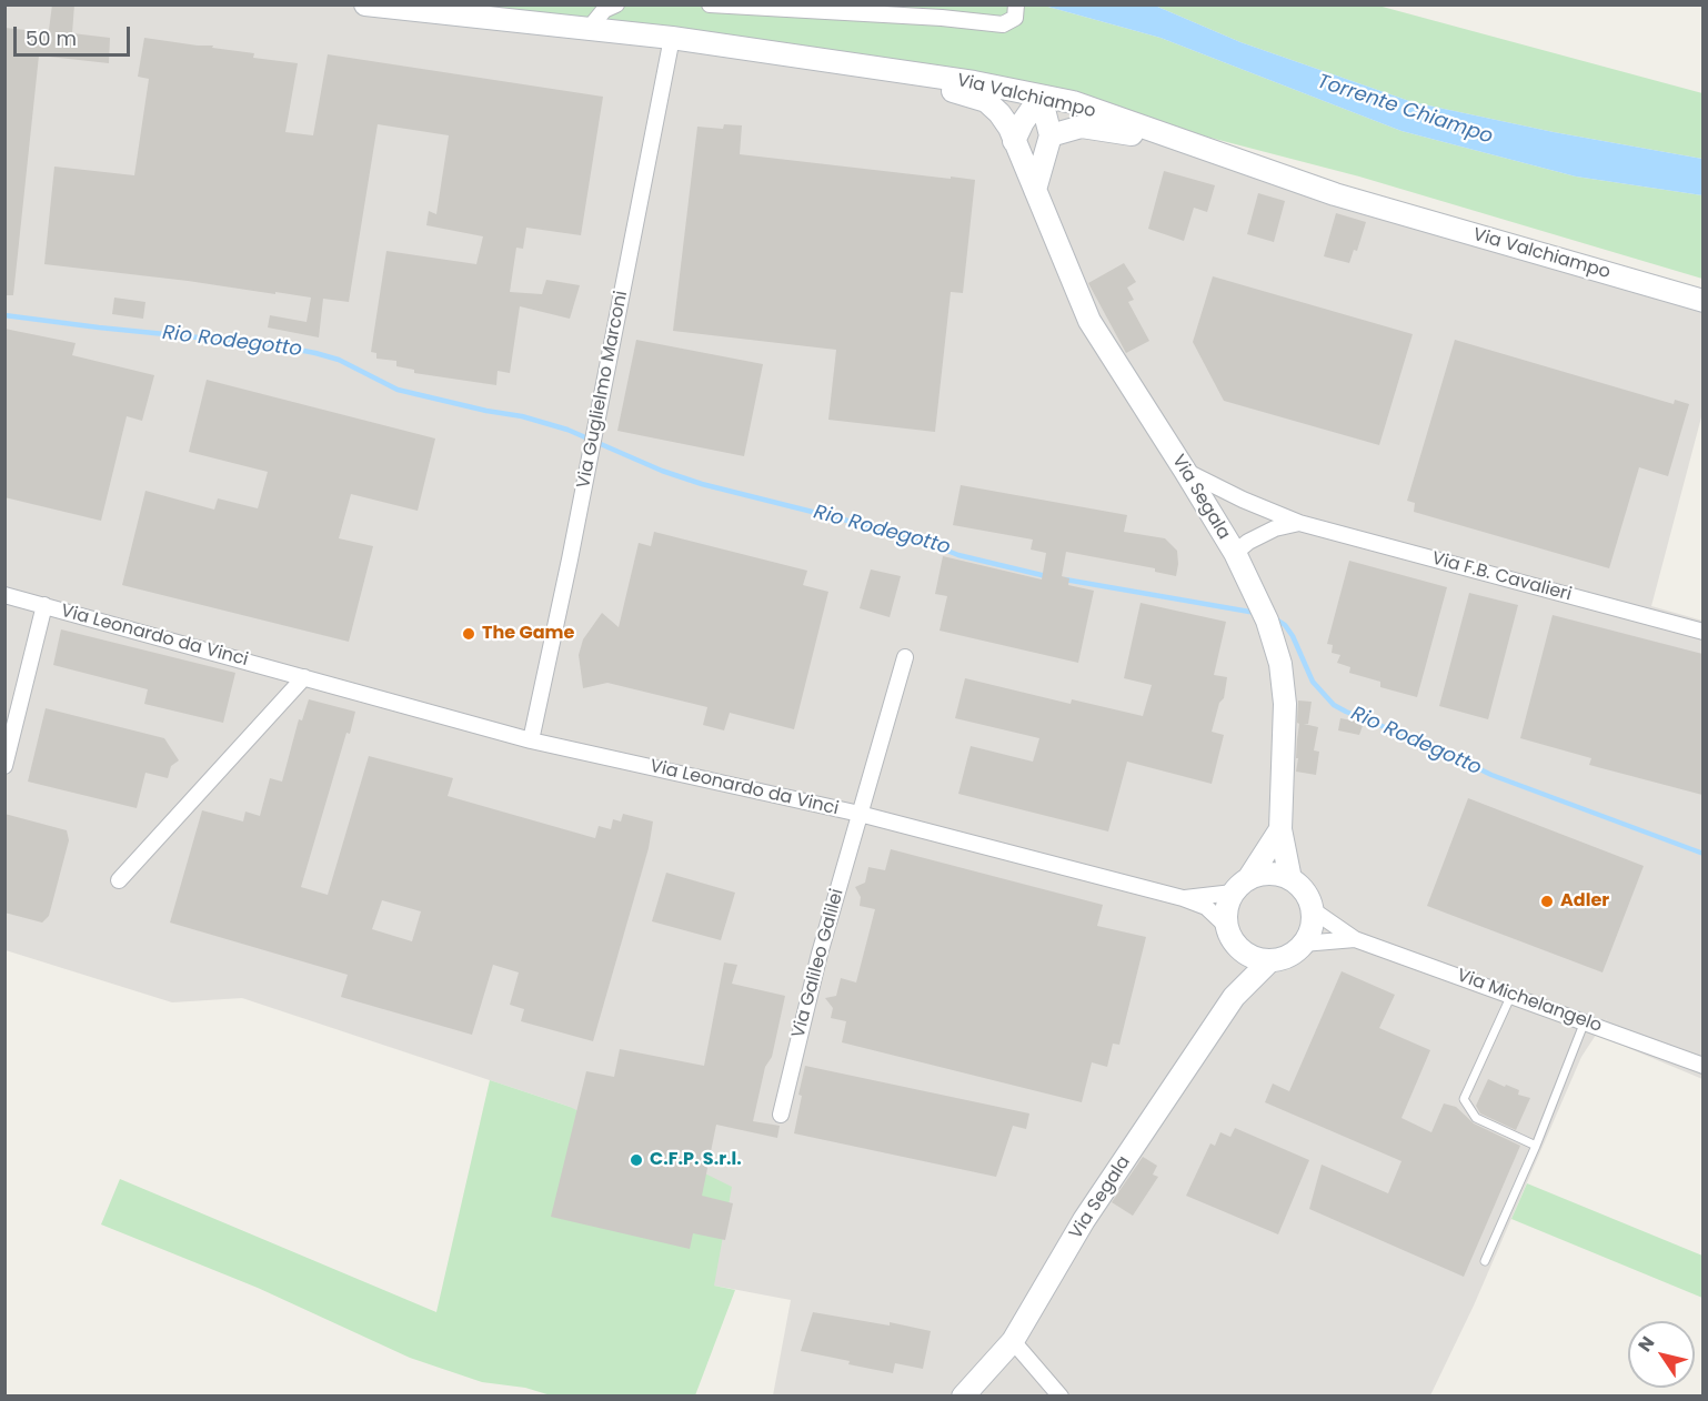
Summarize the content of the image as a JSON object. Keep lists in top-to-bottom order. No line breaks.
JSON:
{"streets":{"street":["Via Valchiampo","Via Guglielmo Marconi","Via Segala","Via F.B. Cavalieri","Via Leonardo da Vinci","Via Galileo Galilei","Via Michelangelo"]},"crossings":[["Via Valchiampo","Via Guglielmo Marconi"],["Via Valchiampo","Via Segala"],["Via Guglielmo Marconi","Via Leonardo da Vinci"],["Via Segala","Via F.B. Cavalieri"],["Via Segala","Via Leonardo da Vinci"],["Via Segala","Via Michelangelo"],["Via Leonardo da Vinci","Via Galileo Galilei"],["Via Leonardo da Vinci","Via Michelangelo"]],"water":["Torrente Chiampo","Rio Rodegotto"],"places":["The Game","Adler","C.F.P. S.r.l."],"scale_bar":"50 m","north":"top left"}
